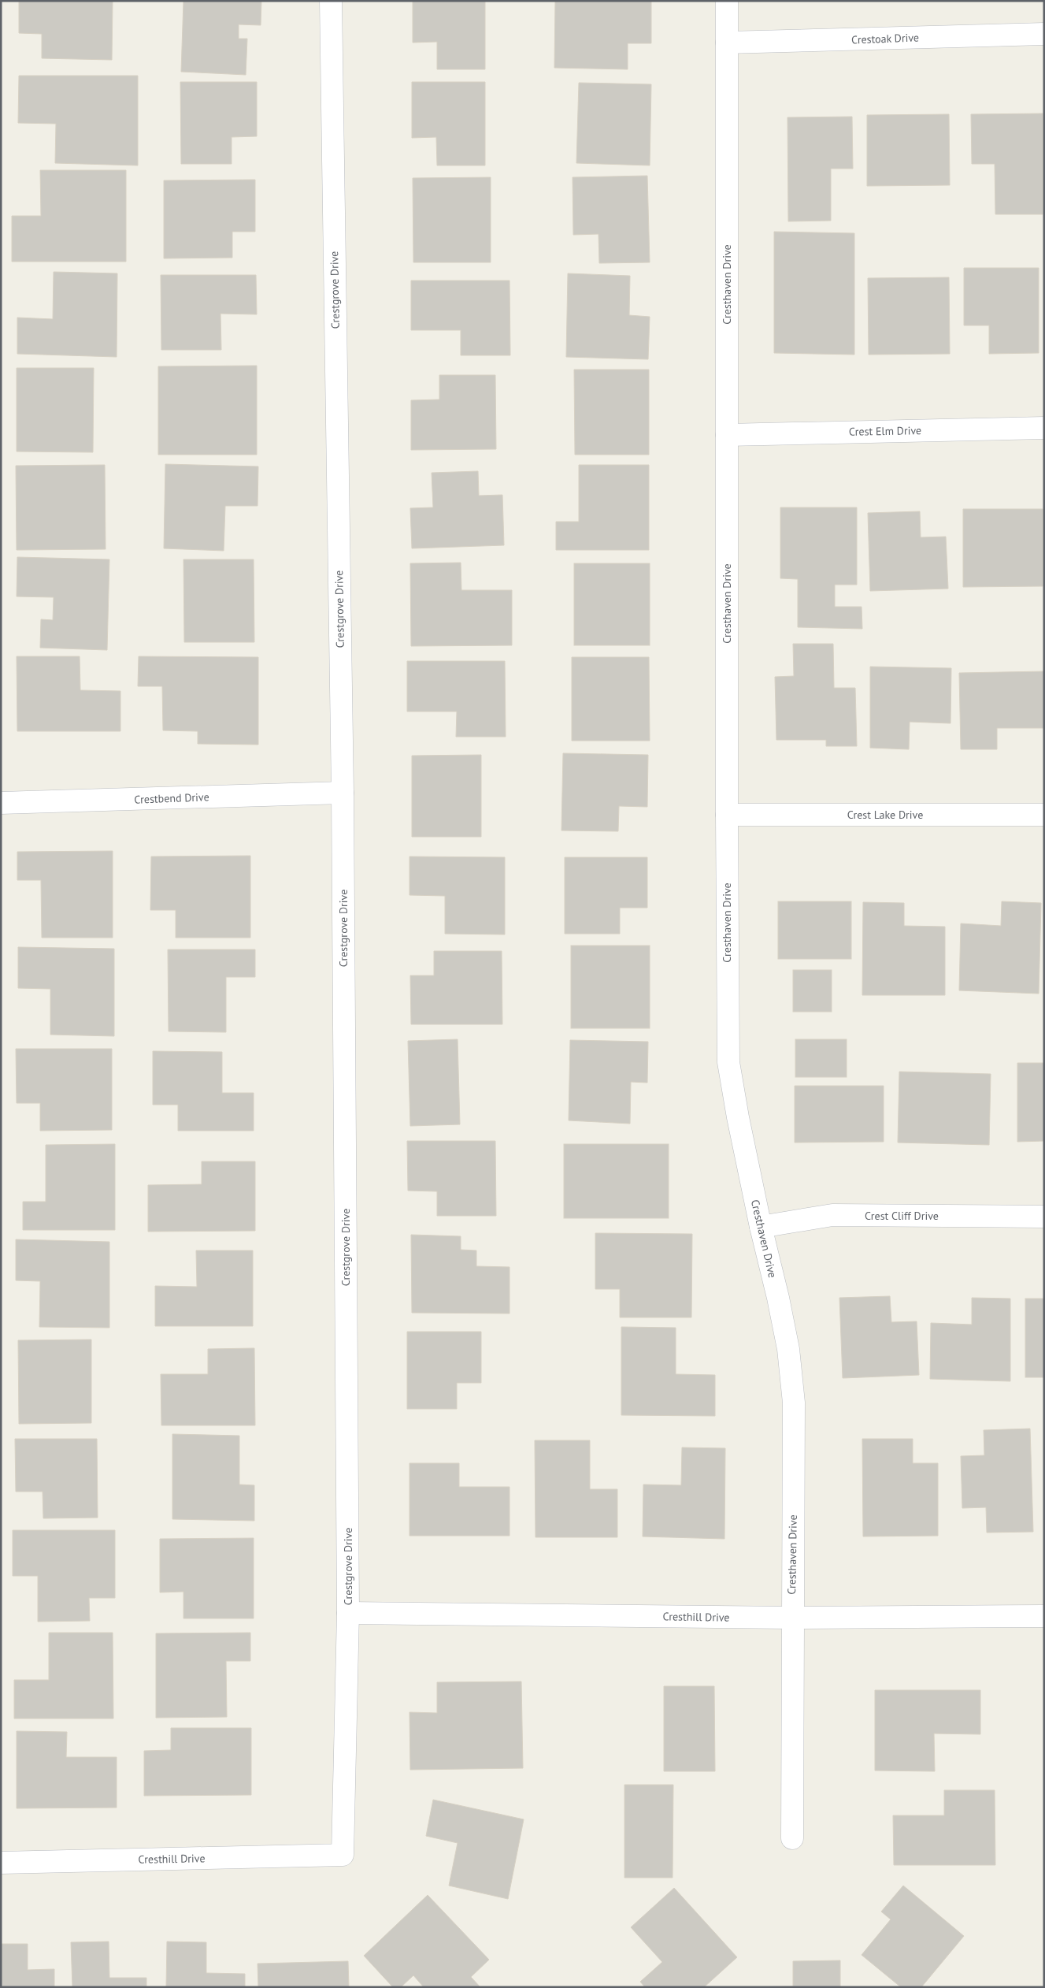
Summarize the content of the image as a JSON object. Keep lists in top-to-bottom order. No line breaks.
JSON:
{"streets":{"street":["Crestoak Drive","Cresthaven Drive","Crestgrove Drive","Crest Elm Drive","Crestbend Drive","Crest Lake Drive","Crest Cliff Drive","Cresthill Drive"]},"crossings":[["Crestoak Drive","Cresthaven Drive"],["Cresthaven Drive","Crest Elm Drive"],["Cresthaven Drive","Crest Lake Drive"],["Cresthaven Drive","Crest Cliff Drive"],["Cresthaven Drive","Cresthill Drive"],["Crestgrove Drive","Crestbend Drive"],["Crestgrove Drive","Cresthill Drive"]]}
